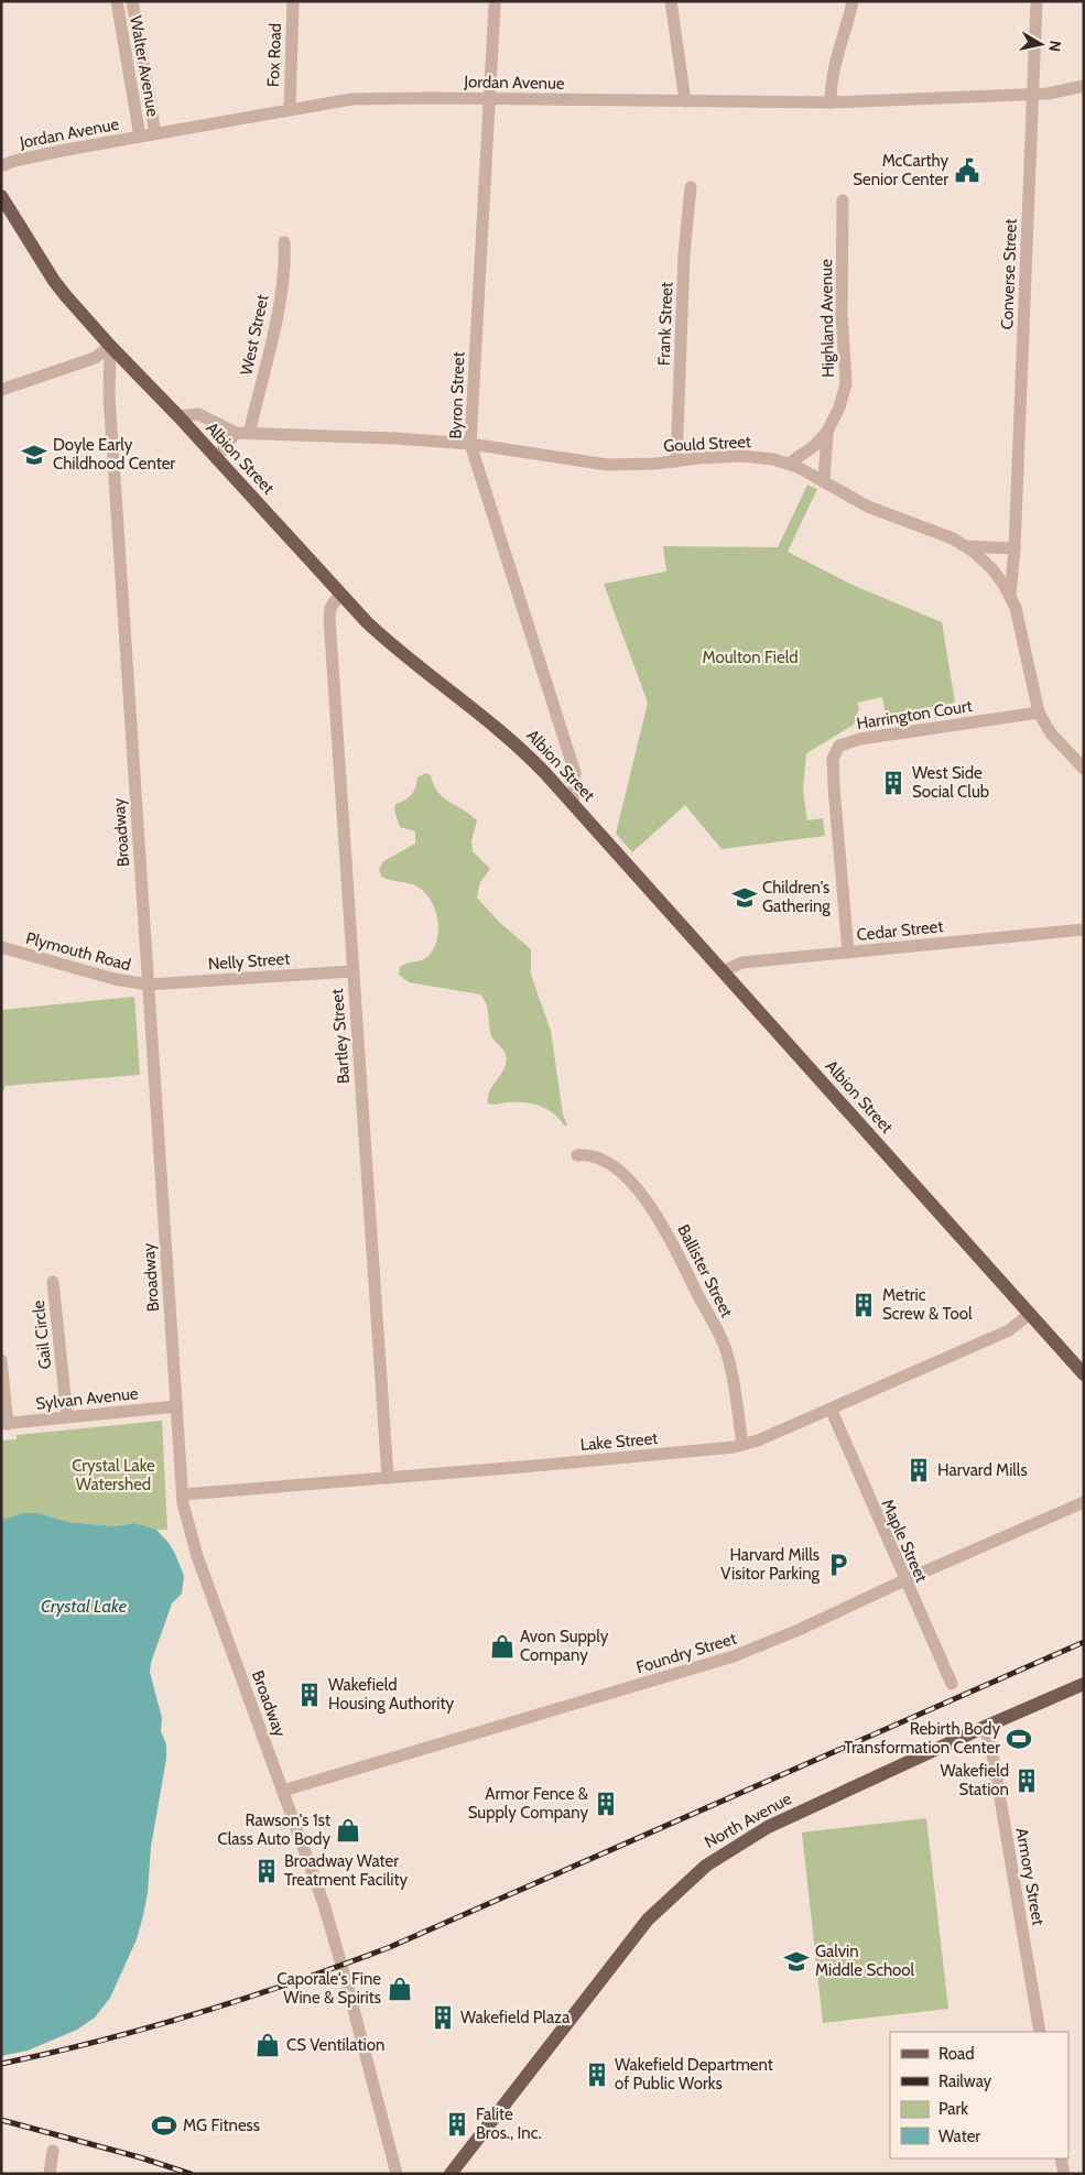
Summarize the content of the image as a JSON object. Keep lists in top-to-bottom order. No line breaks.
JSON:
{"streets":{"main road":["Albion Street","North Avenue"],"street":["Fox Road","Walter Avenue","Jordan Avenue","Converse Street","Highland Avenue","Frank Street","West Street","Byron Street","Gould Street","Harrington Court","Broadway","Cedar Street","Plymouth Road","Nelly Street","Bartley Street","Ballister Street","Gail Circle","Sylvan Avenue","Lake Street","Maple Street","Foundry Street","Armory Street"]},"crossings":[["Fox Road","Jordan Avenue"],["Walter Avenue","Jordan Avenue"],["Jordan Avenue","Converse Street"],["Jordan Avenue","Byron Street"],["Converse Street","Gould Street"],["Highland Avenue","Gould Street"],["Frank Street","Gould Street"],["West Street","Gould Street"],["Byron Street","Gould Street"],["Byron Street","Albion Street"],["Gould Street","Albion Street"],["Gould Street","Harrington Court"],["Albion Street","Broadway"],["Albion Street","Cedar Street"],["Albion Street","Bartley Street"],["Albion Street","Lake Street"],["Harrington Court","Cedar Street"],["Broadway","Plymouth Road"],["Broadway","Nelly Street"],["Broadway","Sylvan Avenue"],["Broadway","Lake Street"],["Broadway","Foundry Street"],["Plymouth Road","Nelly Street"],["Nelly Street","Bartley Street"],["Bartley Street","Lake Street"],["Ballister Street","Lake Street"],["Gail Circle","Sylvan Avenue"],["Lake Street","Maple Street"],["Maple Street","Foundry Street"],["North Avenue","Armory Street"]],"water":["Crystal Lake"],"parks":["Moulton Field","Crystal Lake Watershed"],"places":{"public building":["McCarthy Senior Center"],"school or university":["Doyle Early Childhood Center","Children's Gathering","Galvin Middle School"],"building":["West Side Social Club","Metric Screw & Tool","Harvard Mills","Wakefield Housing Authority","Wakefield Station","Armor Fence & Supply Company","Broadway Water Treatment Facility","Wakefield Plaza","Wakefield Department of Public Works","Falite Bros., Inc."],"parking":["Harvard Mills Visitor Parking"],"shop":["Avon Supply Company","Rawson's 1st Class Auto Body","Caporale's Fine Wine & Spirits","CS Ventilation"],"sports":["Rebirth Body Transformation Center","MG Fitness"]},"legend":["Road","Railway","Park","Water"],"north":"right"}
